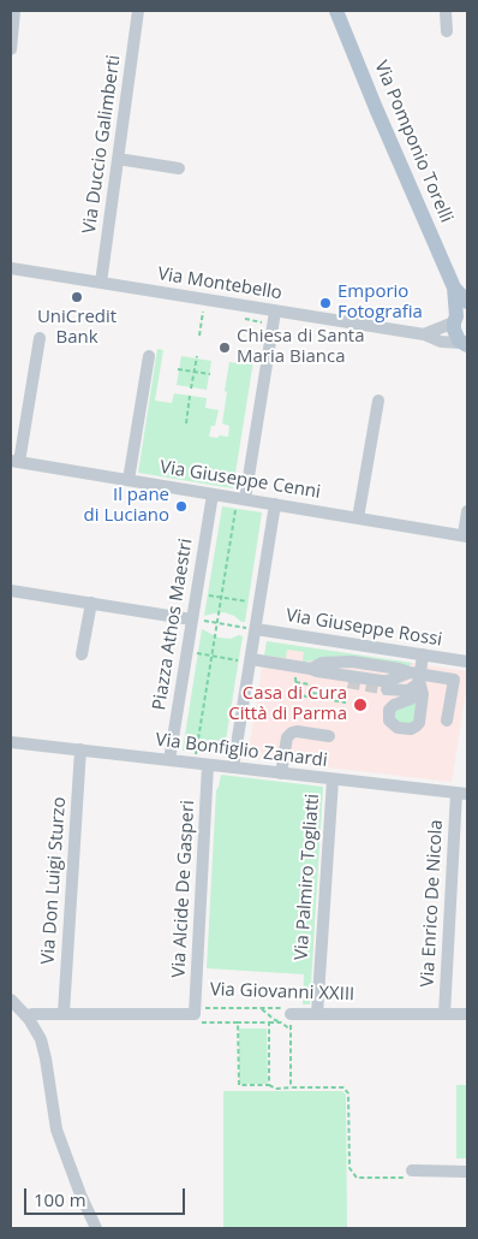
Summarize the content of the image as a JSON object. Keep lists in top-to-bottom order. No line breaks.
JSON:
{"streets":{"main road":["Via Pomponio Torelli"],"street":["Via Duccio Galimberti","Via Montebello","Via Giuseppe Cenni","Piazza Athos Maestri","Via Giuseppe Rossi","Via Bonfiglio Zanardi","Via Palmiro Togliatti","Via Don Luigi Sturzo","Via Alcide De Gasperi","Via Enrico De Nicola","Via Giovanni XXIII"]},"crossings":[["Via Pomponio Torelli","Via Montebello"],["Via Duccio Galimberti","Via Montebello"],["Via Giuseppe Cenni","Piazza Athos Maestri"],["Piazza Athos Maestri","Via Bonfiglio Zanardi"],["Via Bonfiglio Zanardi","Via Palmiro Togliatti"],["Via Bonfiglio Zanardi","Via Don Luigi Sturzo"],["Via Bonfiglio Zanardi","Via Alcide De Gasperi"],["Via Bonfiglio Zanardi","Via Enrico De Nicola"],["Via Palmiro Togliatti","Via Giovanni XXIII"],["Via Don Luigi Sturzo","Via Giovanni XXIII"],["Via Alcide De Gasperi","Via Giovanni XXIII"],["Via Enrico De Nicola","Via Giovanni XXIII"]],"places":["UniCredit Bank","Emporio Fotografia","Chiesa di Santa Maria Bianca","Il pane di Luciano","Casa di Cura Città di Parma"],"scale_bar":"100 m"}
